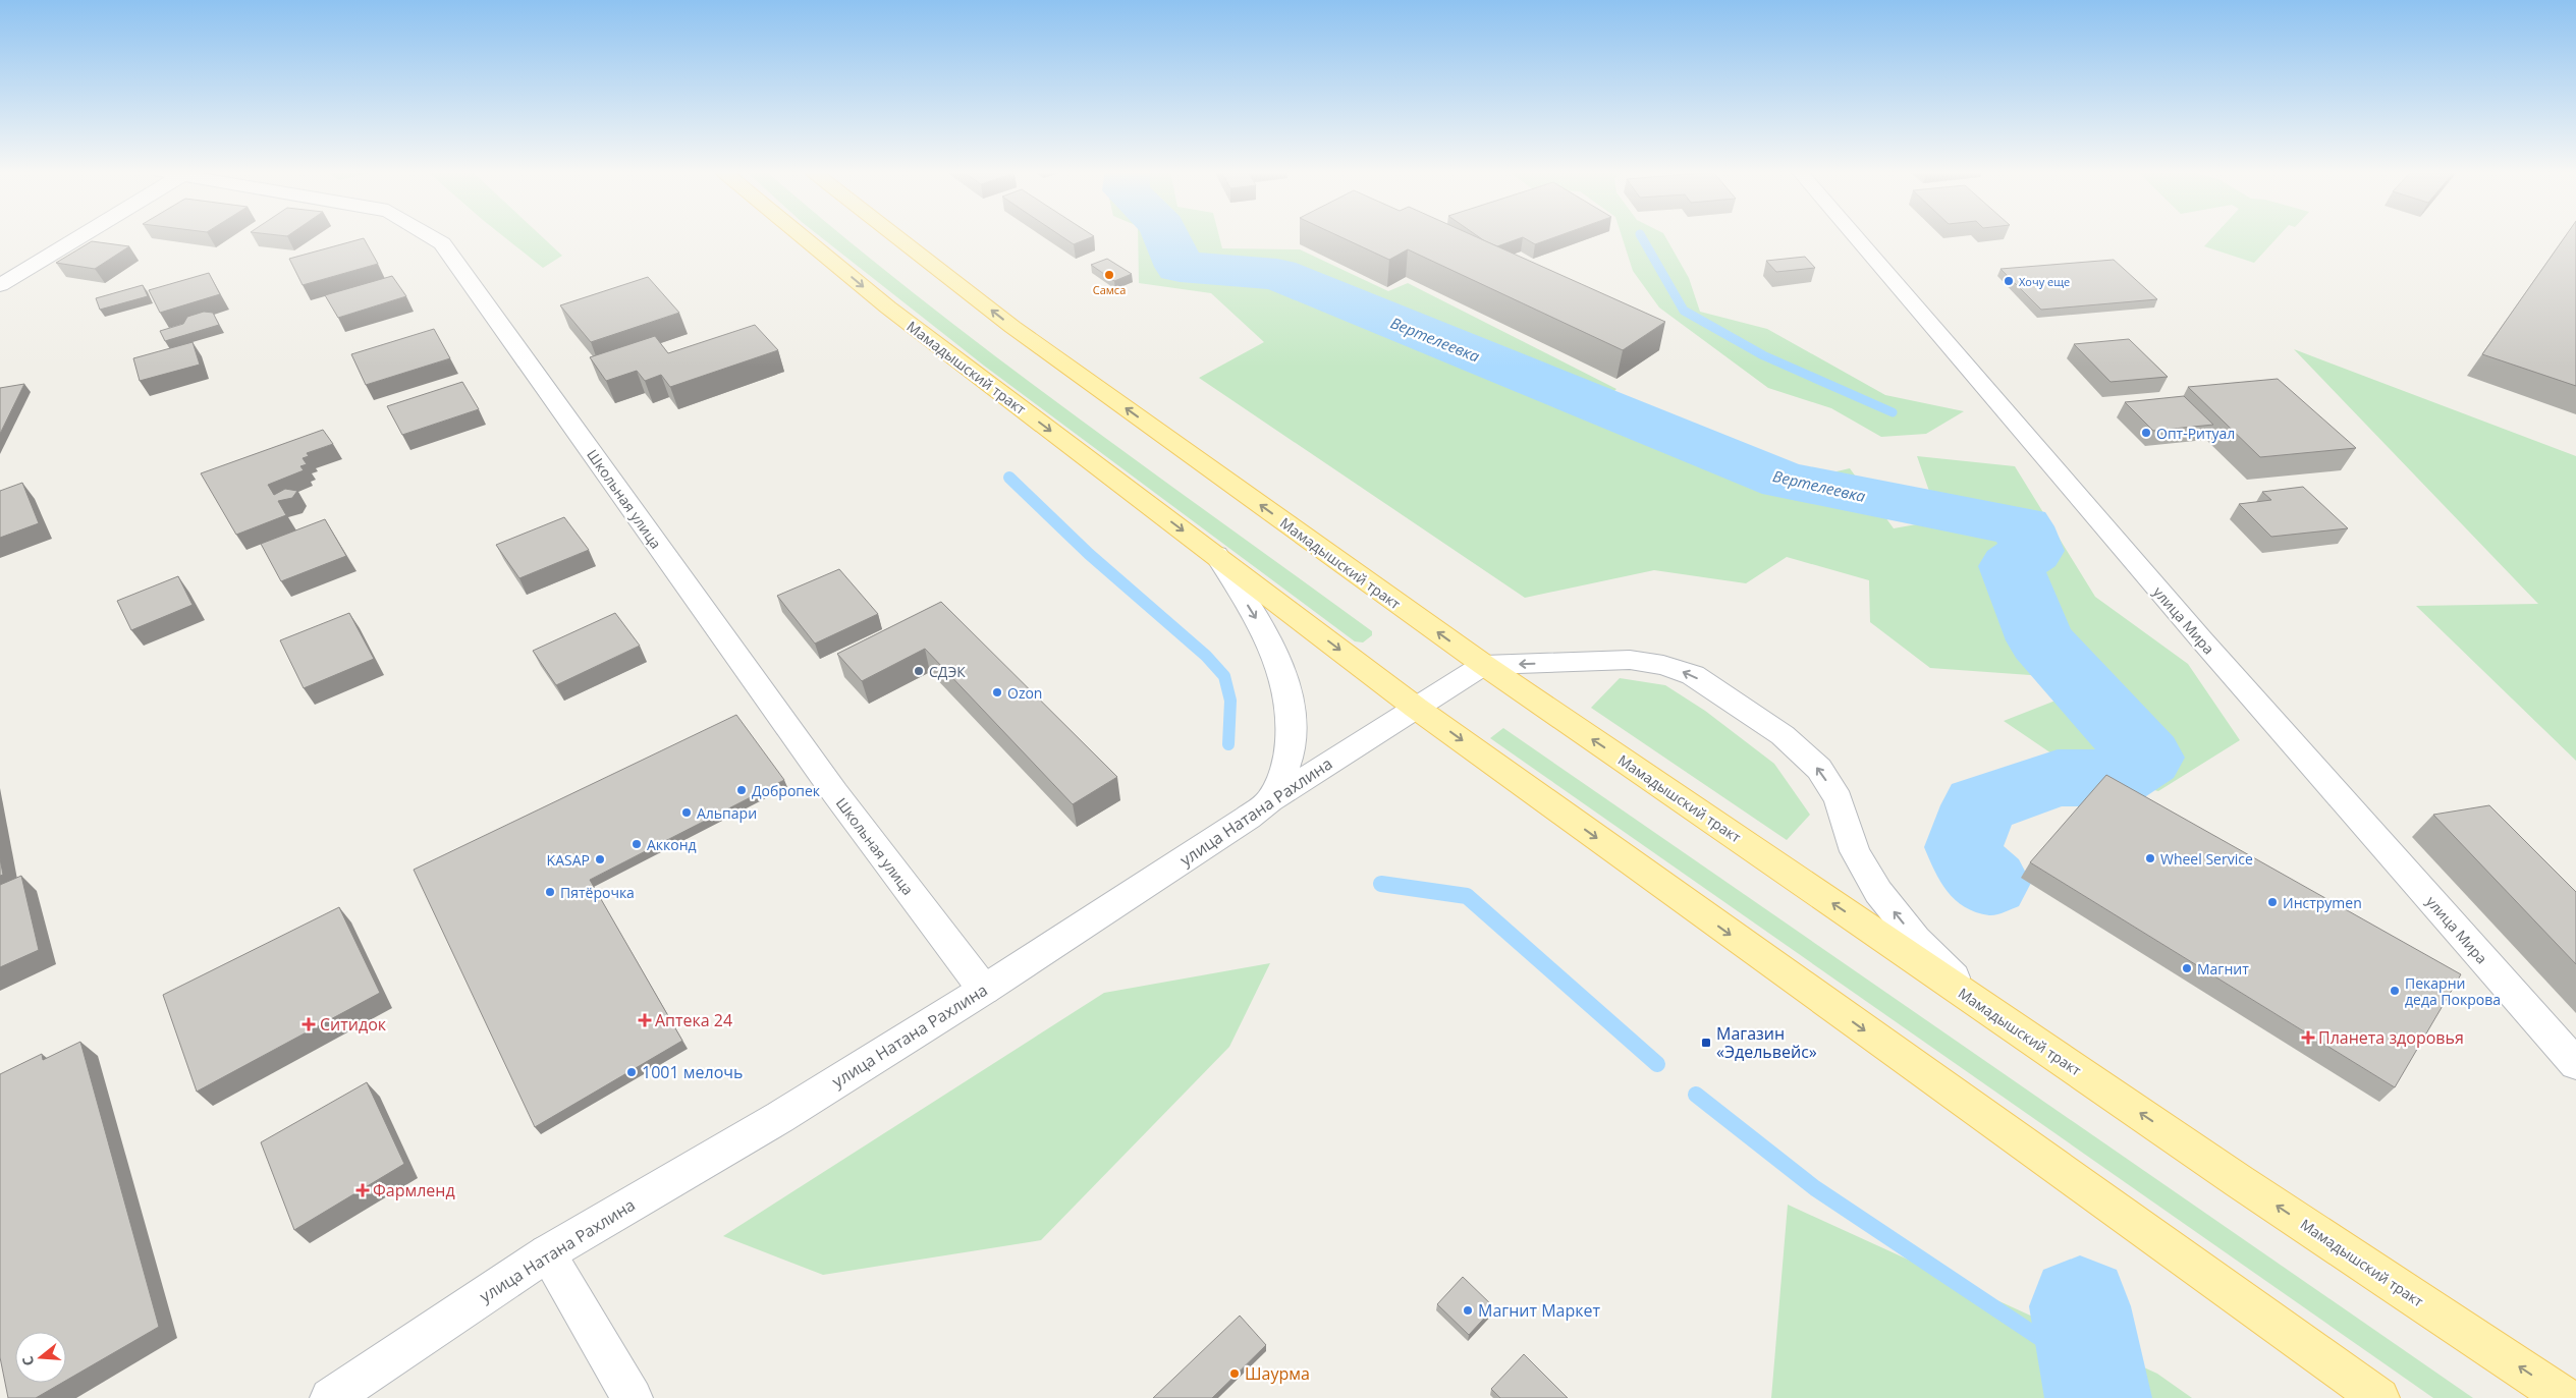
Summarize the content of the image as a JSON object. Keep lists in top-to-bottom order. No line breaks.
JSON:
{"streets":{"main road":["Мамадышский тракт"],"street":["Школьная улица","улица Мира","улица Натана Рахлина"]},"crossings":[["Мамадышский тракт","улица Натана Рахлина"],["Школьная улица","улица Натана Рахлина"]],"water":["Вертелеевка"],"places":{"other":["Самса","Хочу еще","Опт-Ритуал","СДЭК","Ozon","Добропек","Альпари","Акконд","Wheel Service","KASAP","Пятёрочка","Инструmen","Магнит","Пекарни деда Покрова","1001 мелочь","Магнит Маркет","Шаурма"],"health":["Аптека 24","Ситидок","Планета здоровья","Фармленд"],"transit":["Магазин «Эдельвейс»"]},"north":"left"}
